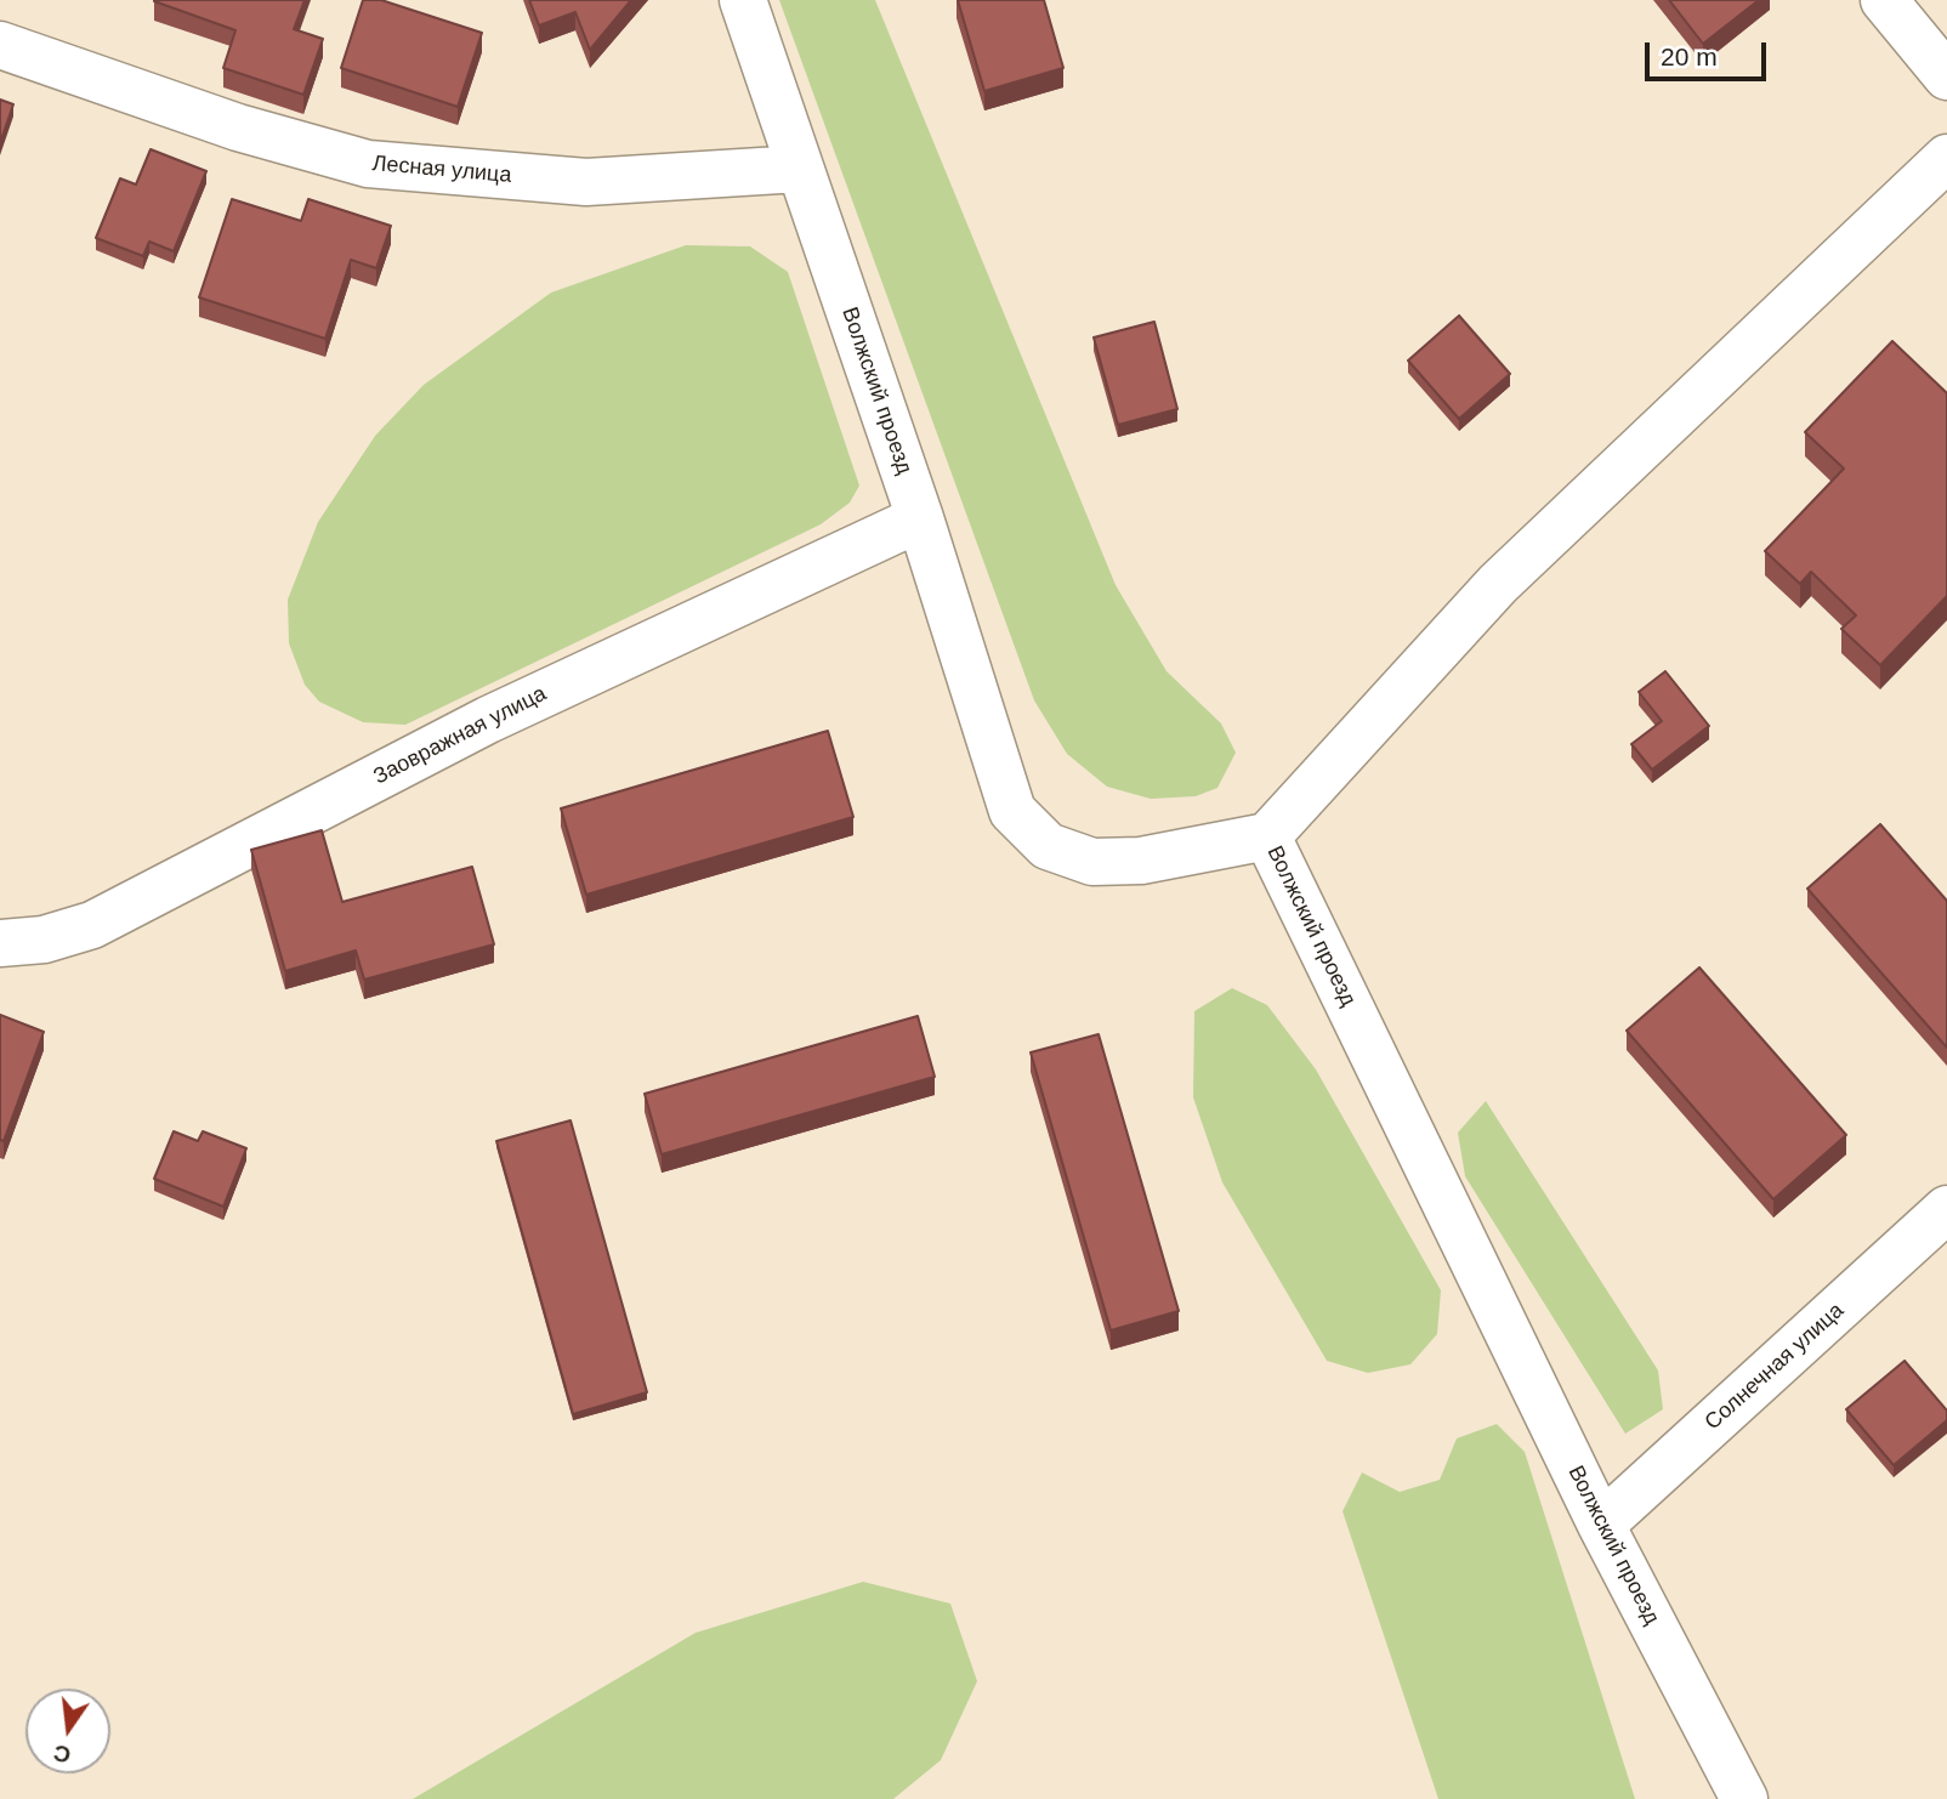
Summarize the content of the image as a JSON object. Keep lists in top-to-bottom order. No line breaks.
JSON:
{"streets":{"street":["Лесная улица","Волжский проезд","Заовражная улица","Солнечная улица"]},"crossings":[["Лесная улица","Волжский проезд"],["Волжский проезд","Заовражная улица"],["Волжский проезд","Солнечная улица"]],"scale_bar":"20 m","north":"bottom"}
